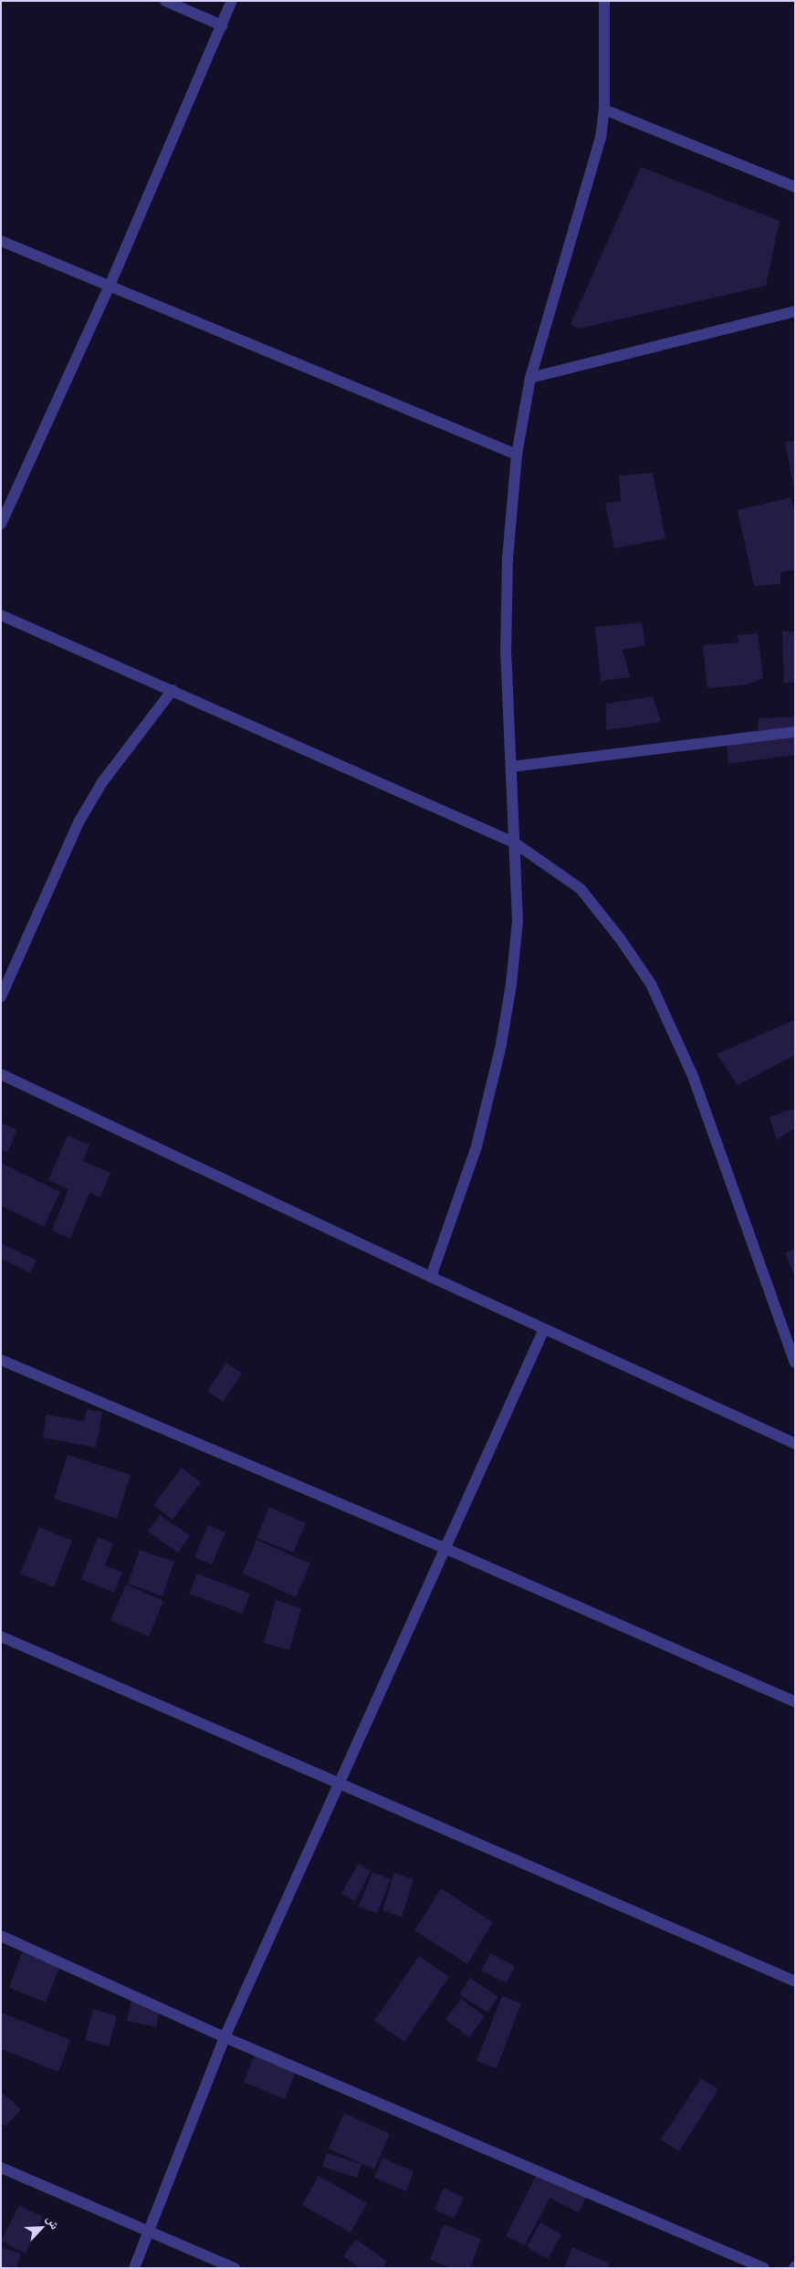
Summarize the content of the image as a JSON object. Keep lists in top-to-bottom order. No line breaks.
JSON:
{"north":"top right"}
